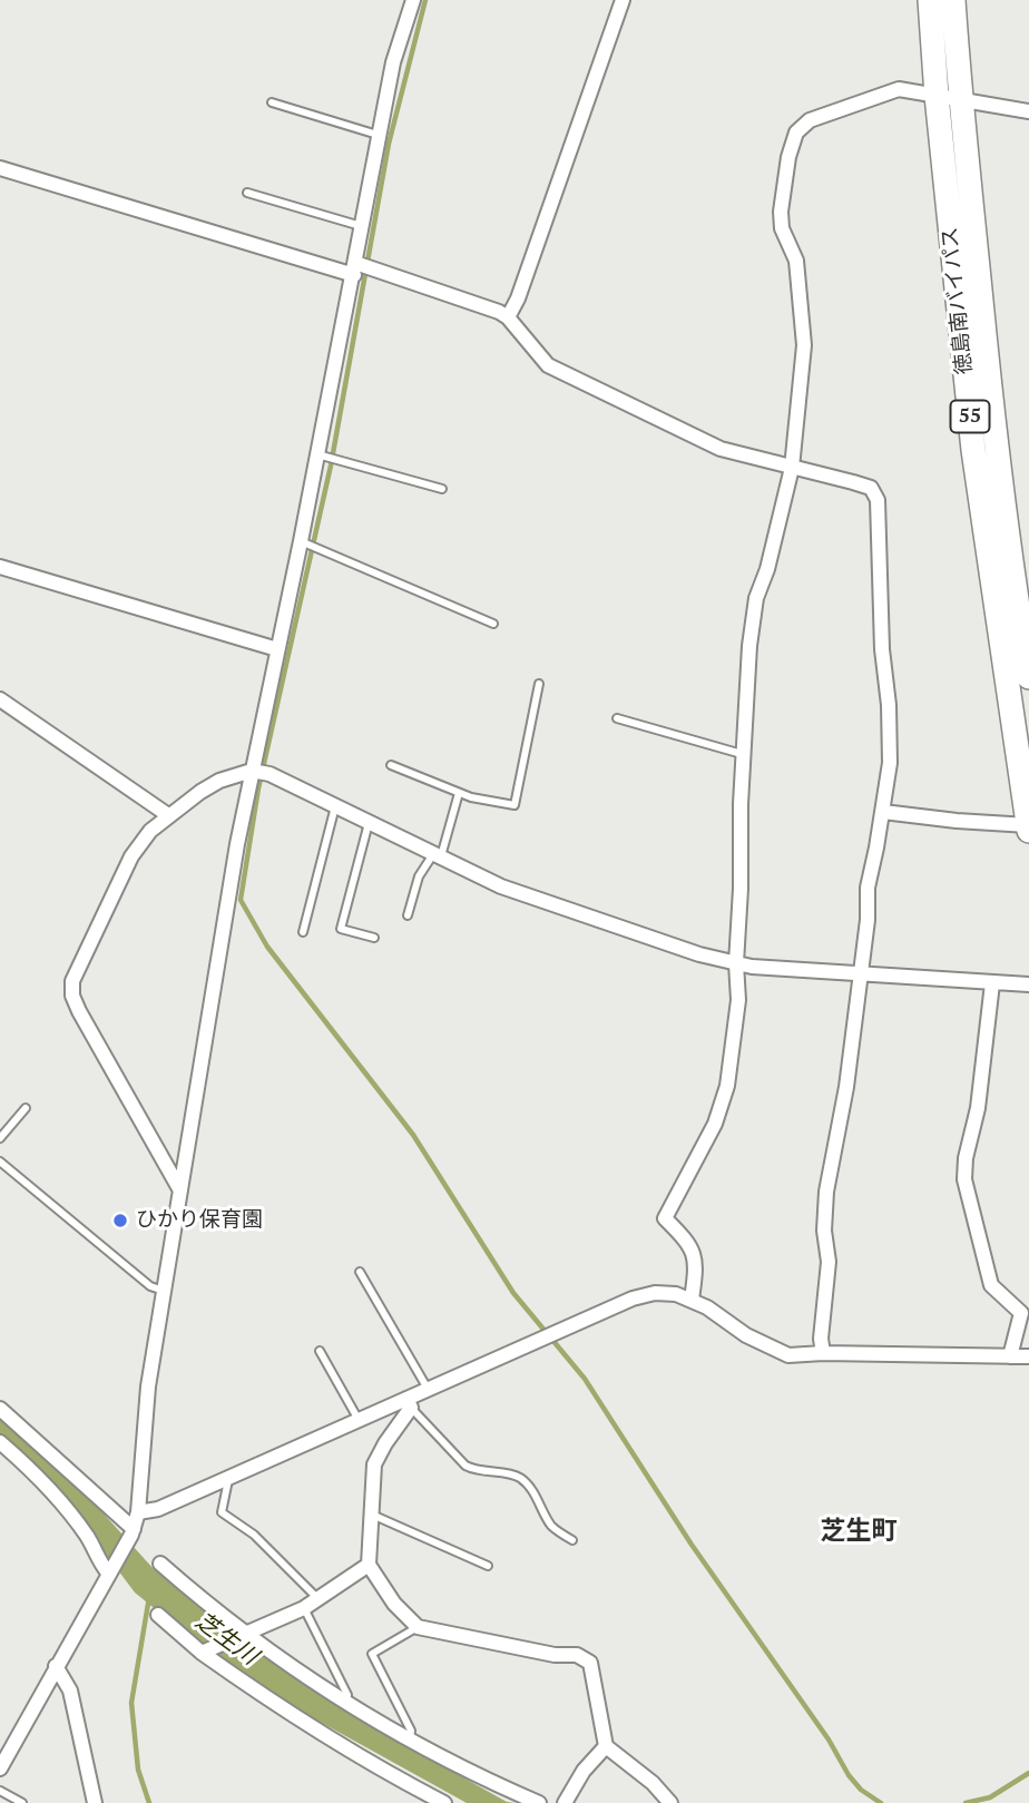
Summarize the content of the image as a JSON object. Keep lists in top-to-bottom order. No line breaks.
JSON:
{"streets":{"highway":["徳島南バイパス","55"]},"districts":["芝生町"],"water":["芝生川"],"places":["ひかり保育園"]}
